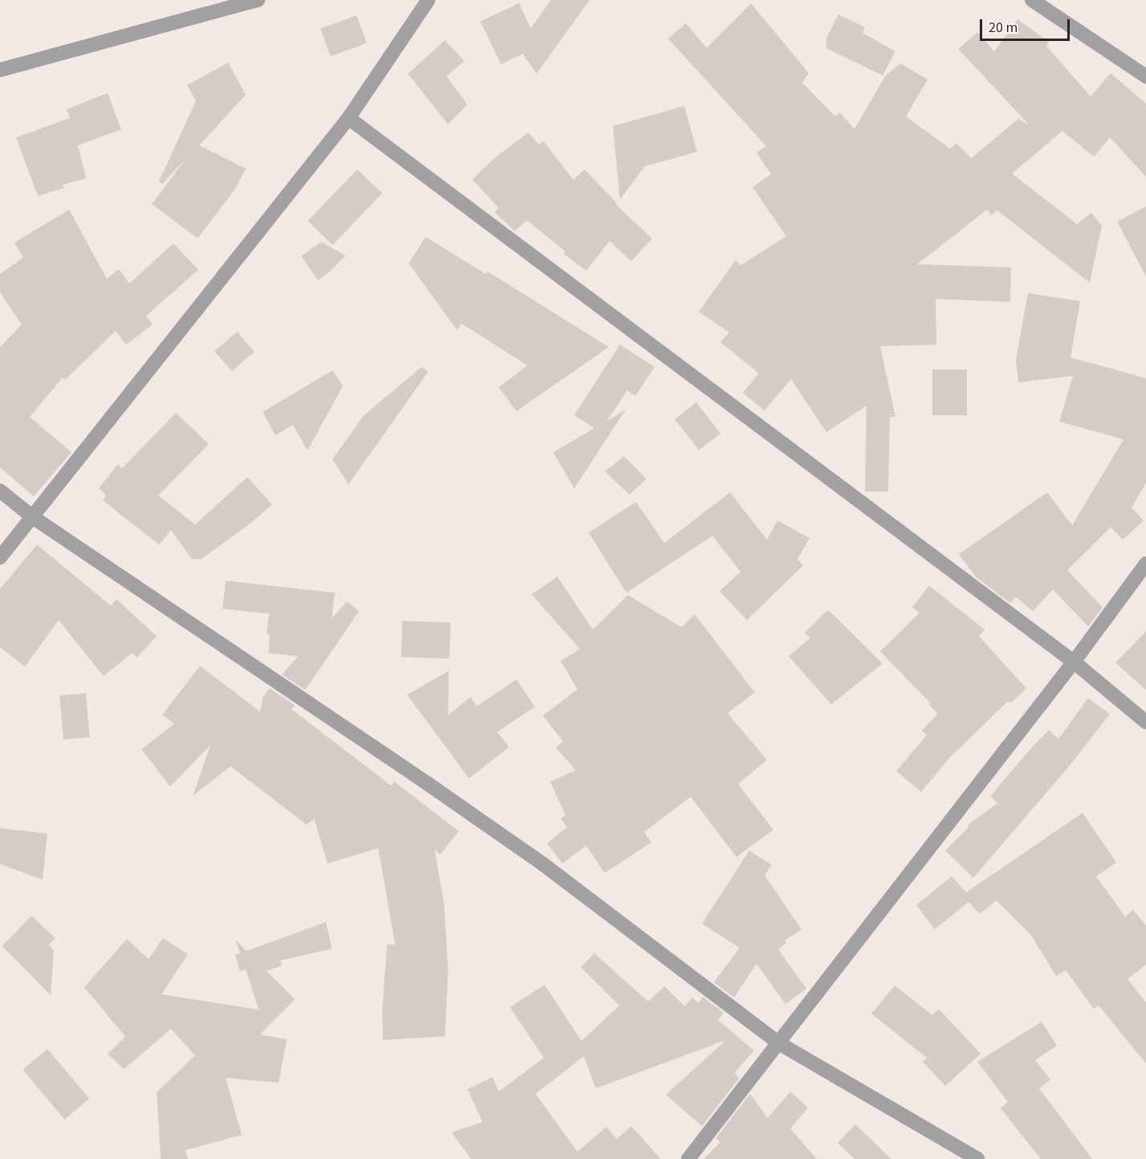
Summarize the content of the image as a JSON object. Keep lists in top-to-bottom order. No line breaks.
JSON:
{"scale_bar":"20 m"}
